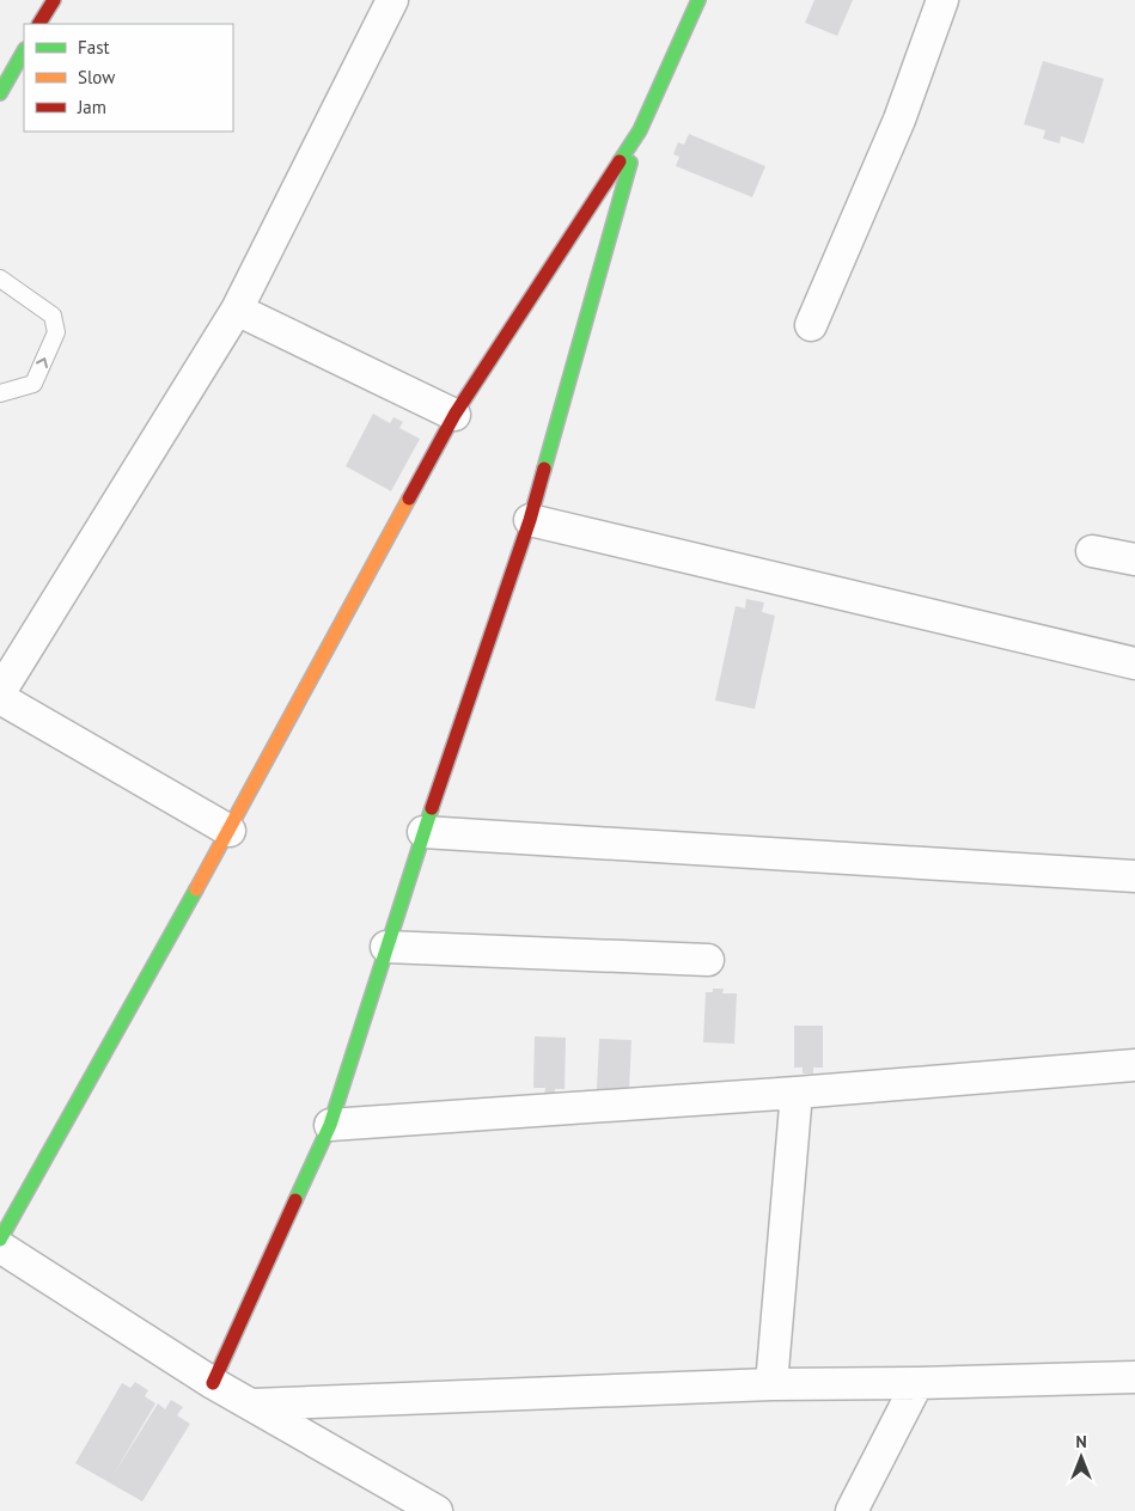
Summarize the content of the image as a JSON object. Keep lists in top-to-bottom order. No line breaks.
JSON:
{"legend":["Fast","Slow","Jam"],"north":"top"}
